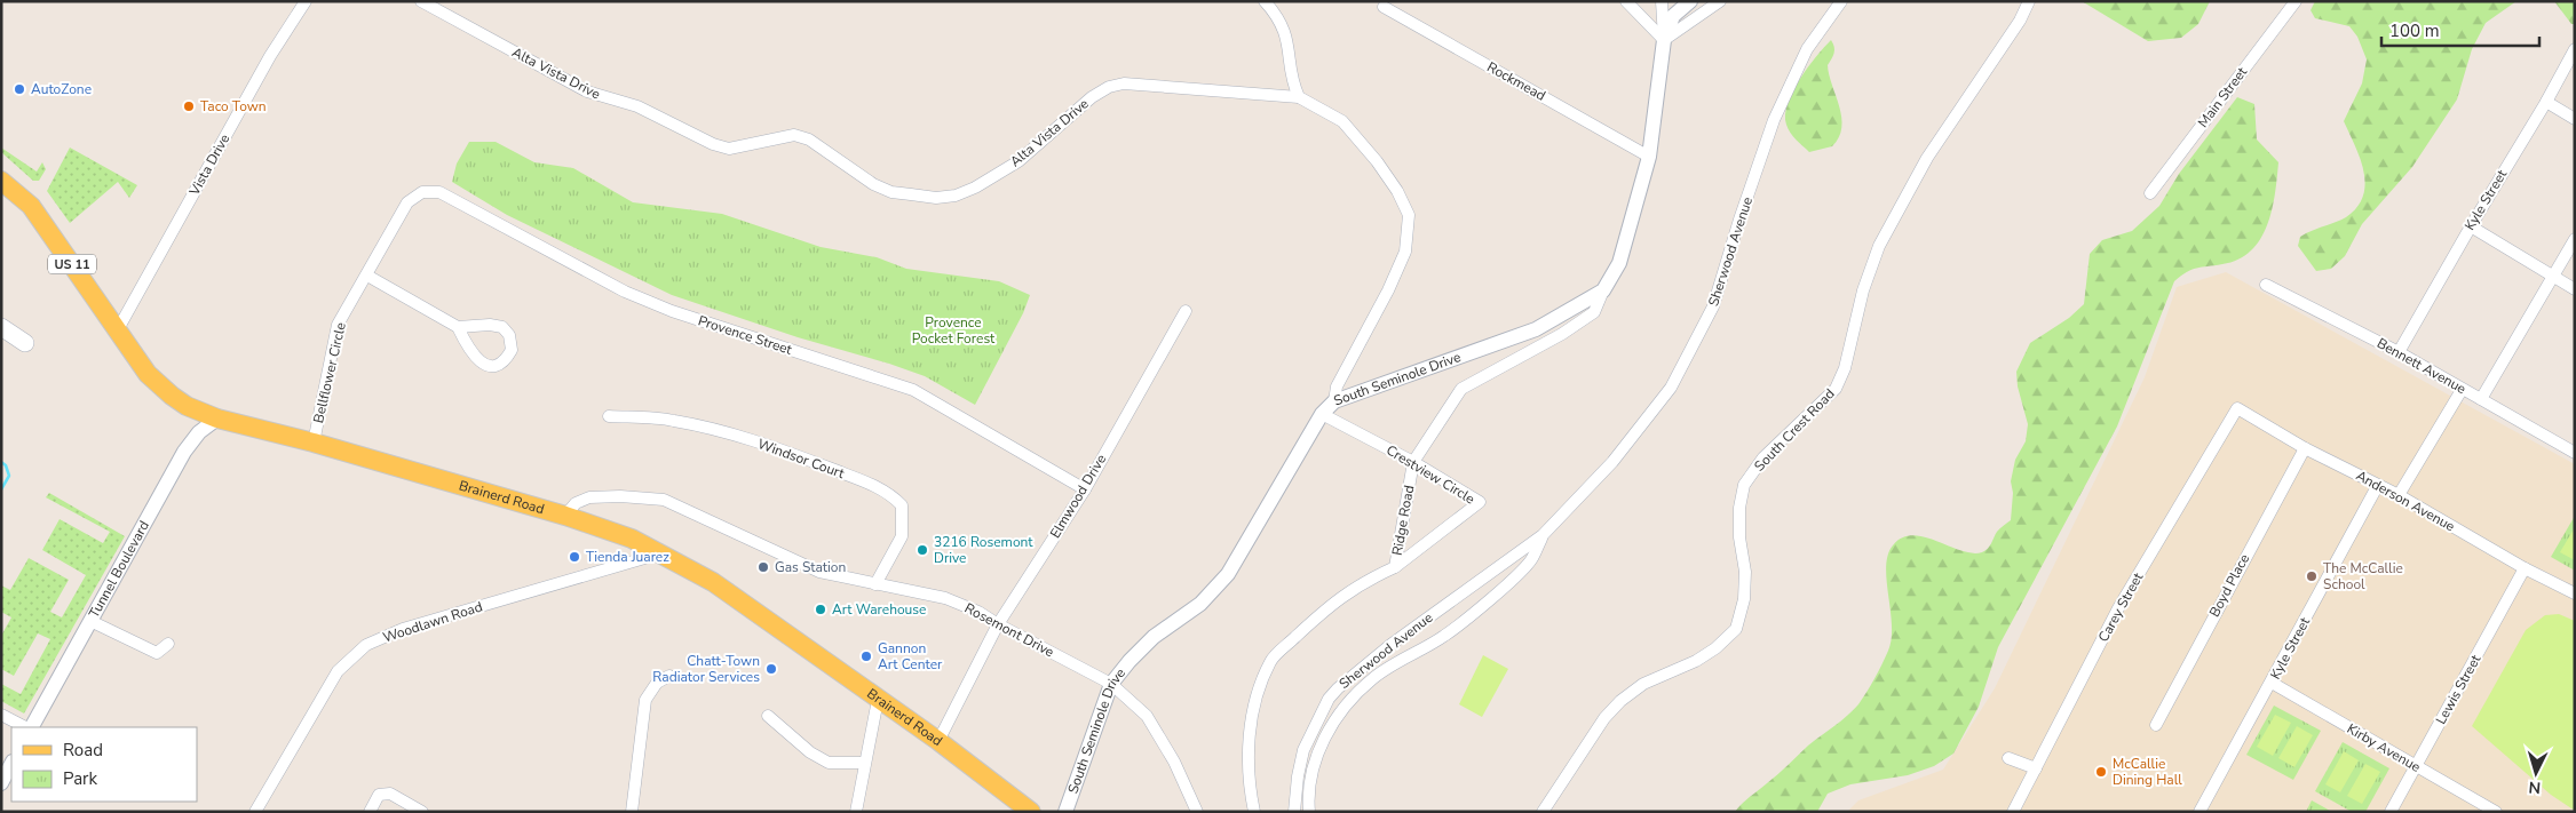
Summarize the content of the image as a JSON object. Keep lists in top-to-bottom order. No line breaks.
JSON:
{"streets":{"main road":["US 11","Brainerd Road"],"street":["Alta Vista Drive","Rockmead","Main Street","Vista Drive","Kyle Street","Sherwood Avenue","Provence Street","Bennett Avenue","Bellflower Circle","South Seminole Drive","South Crest Road","Windsor Court","Crestview Circle","Elmwood Drive","Anderson Avenue","Ridge Road","Tunnel Boulevard","Boyd Place","Carey Street","Woodlawn Road","Rosemont Drive","Lewis Street","Kirby Avenue"]},"crossings":[["Alta Vista Drive","South Seminole Drive"],["Rockmead","South Seminole Drive"],["Vista Drive","Brainerd Road"],["Kyle Street","Bennett Avenue"],["Kyle Street","Anderson Avenue"],["Kyle Street","Kirby Avenue"],["Provence Street","Bellflower Circle"],["Provence Street","Elmwood Drive"],["Bellflower Circle","Brainerd Road"],["South Seminole Drive","Crestview Circle"],["South Seminole Drive","Ridge Road"],["South Seminole Drive","Rosemont Drive"],["Windsor Court","Rosemont Drive"],["Crestview Circle","Ridge Road"],["Brainerd Road","Elmwood Drive"],["Brainerd Road","Tunnel Boulevard"],["Brainerd Road","Woodlawn Road"],["Brainerd Road","Rosemont Drive"],["Elmwood Drive","Rosemont Drive"],["Anderson Avenue","Boyd Place"],["Anderson Avenue","Carey Street"],["Anderson Avenue","Lewis Street"],["Lewis Street","Kirby Avenue"]],"parks":["Provence Pocket Forest"],"places":["AutoZone","Taco Town","3216 Rosemont Drive","Tienda Juarez","Gas Station","The McCallie School","Art Warehouse","Gannon Art Center","Chatt-Town Radiator Services","McCallie Dining Hall"],"legend":["Road","Park"],"scale_bar":"100 m","north":"bottom"}
